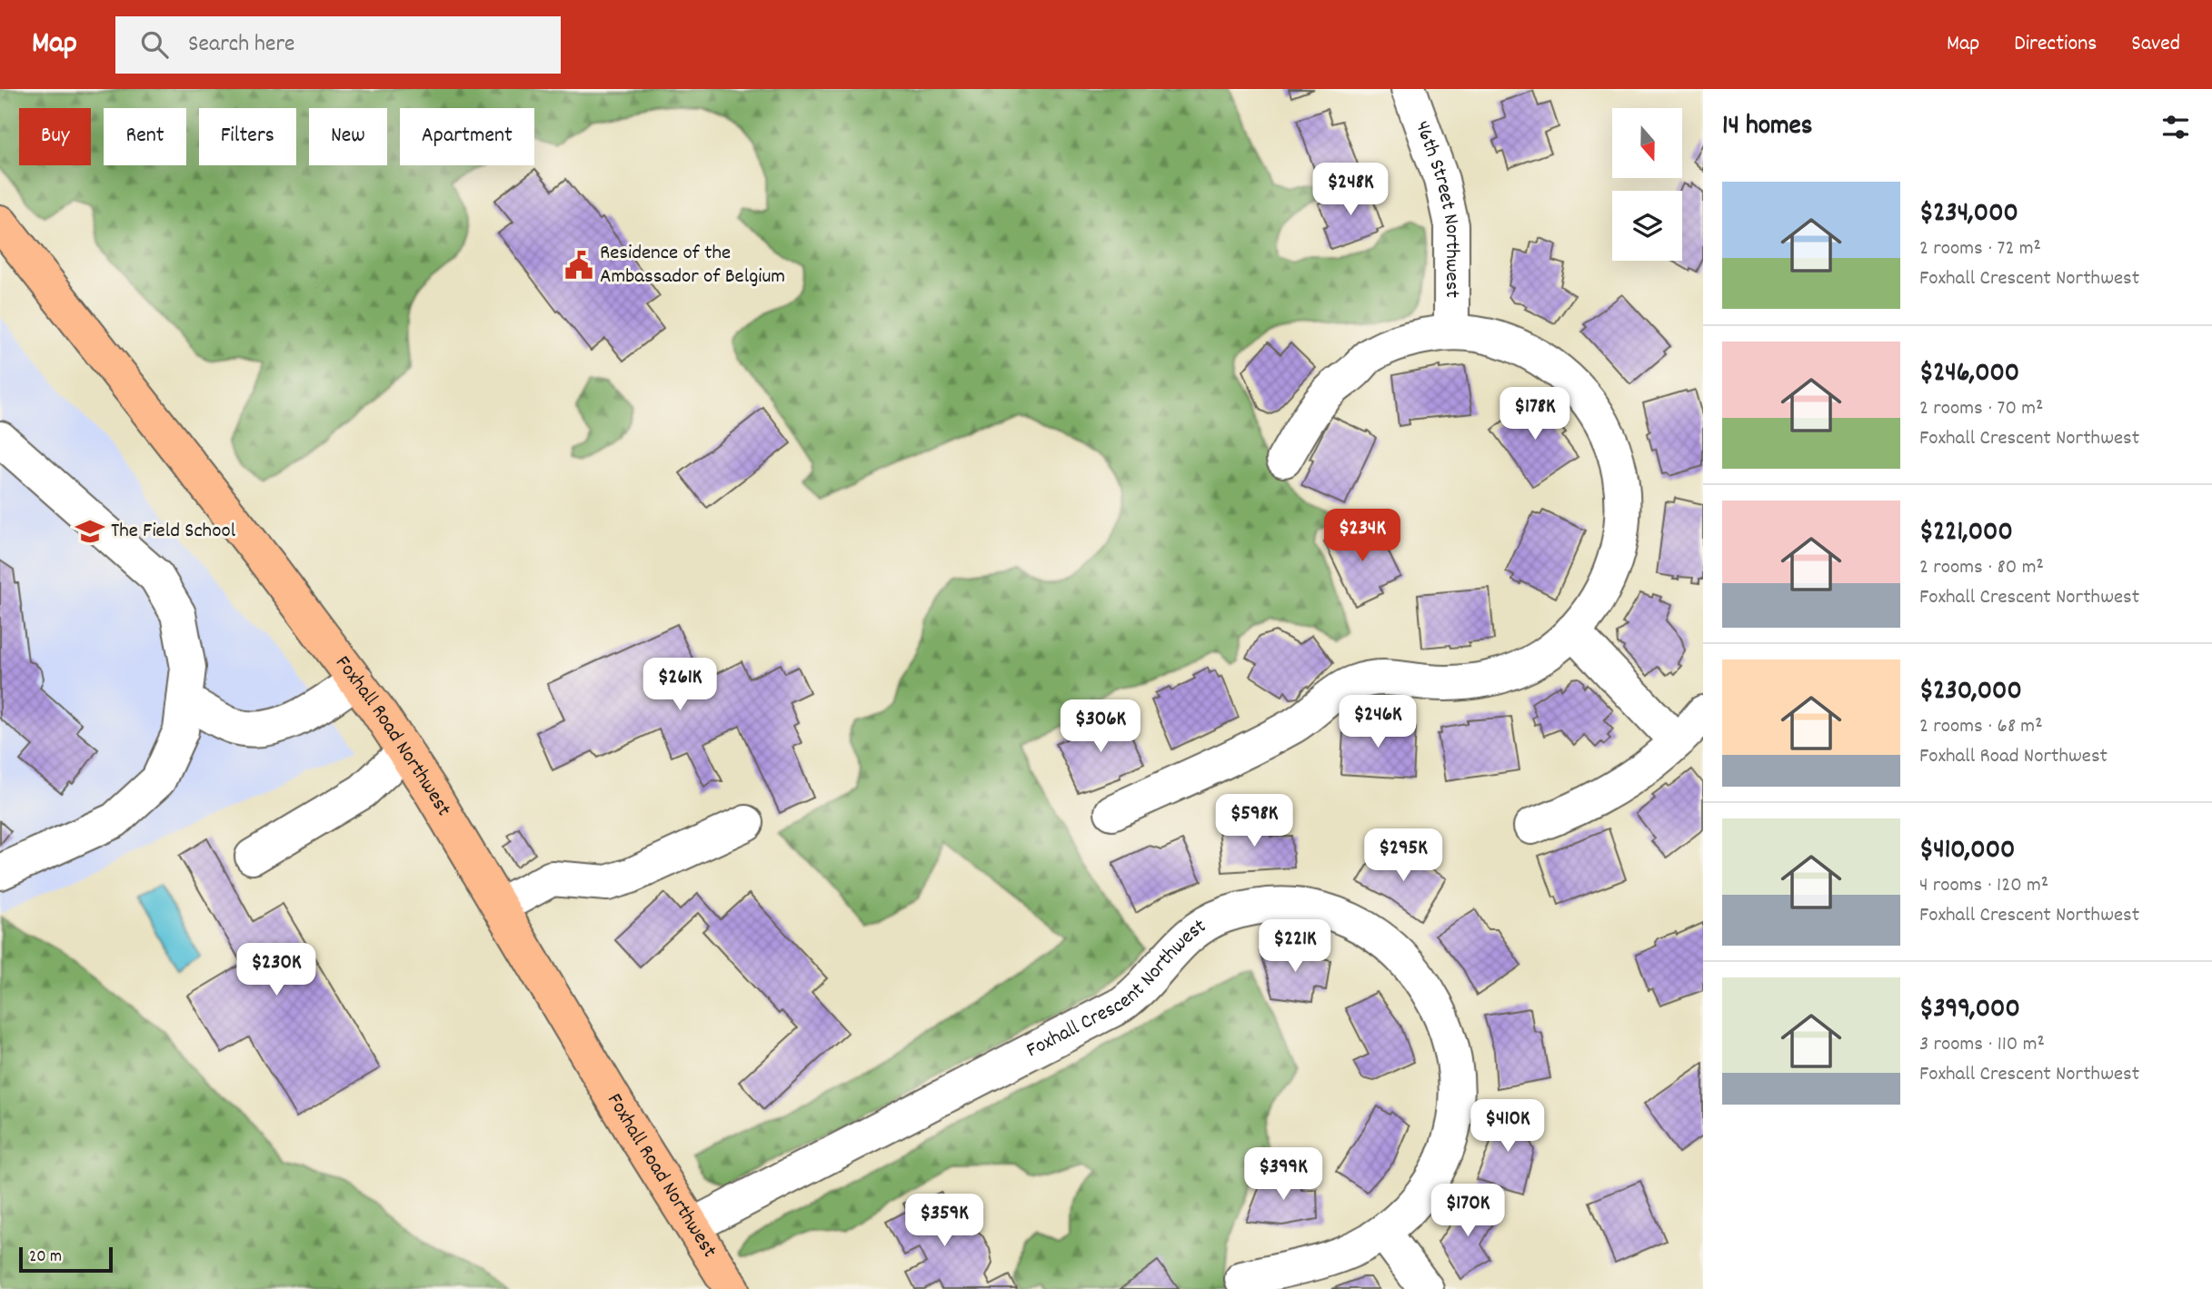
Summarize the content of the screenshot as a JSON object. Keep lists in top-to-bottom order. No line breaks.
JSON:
{"streets":{"main road":["Foxhall Road Northwest"],"street":["46th Street Northwest","Foxhall Crescent Northwest"]},"crossings":[["Foxhall Road Northwest","Foxhall Crescent Northwest"]],"places":{"public building":["Residence of the Ambassador of Belgium"],"school or university":["The Field School"]},"scale_bar":"20 m","north":"bottom","page":{"header":"Map","search":"Search here","nav":["Map","Directions","Saved"],"heading":"14 homes","chip":["Buy","Rent","Filters","New","Apartment"],"price":["$248K","$178K","$234K","$261K","$246K","$306K","$598K","$295K","$221K","$230K","$410K","$399K","$170K","$359K"],"list":[{"name":"$234,000","note":"2 rooms · 72 m² · Foxhall Crescent Northwest"},{"name":"$246,000","note":"2 rooms · 70 m² · Foxhall Crescent Northwest"},{"name":"$221,000","note":"2 rooms · 80 m² · Foxhall Crescent Northwest"},{"name":"$230,000","note":"2 rooms · 68 m² · Foxhall Road Northwest"},{"name":"$410,000","note":"4 rooms · 120 m² · Foxhall Crescent Northwest"},{"name":"$399,000","note":"3 rooms · 110 m² · Foxhall Crescent Northwest"}],"scale":"20 m"}}
